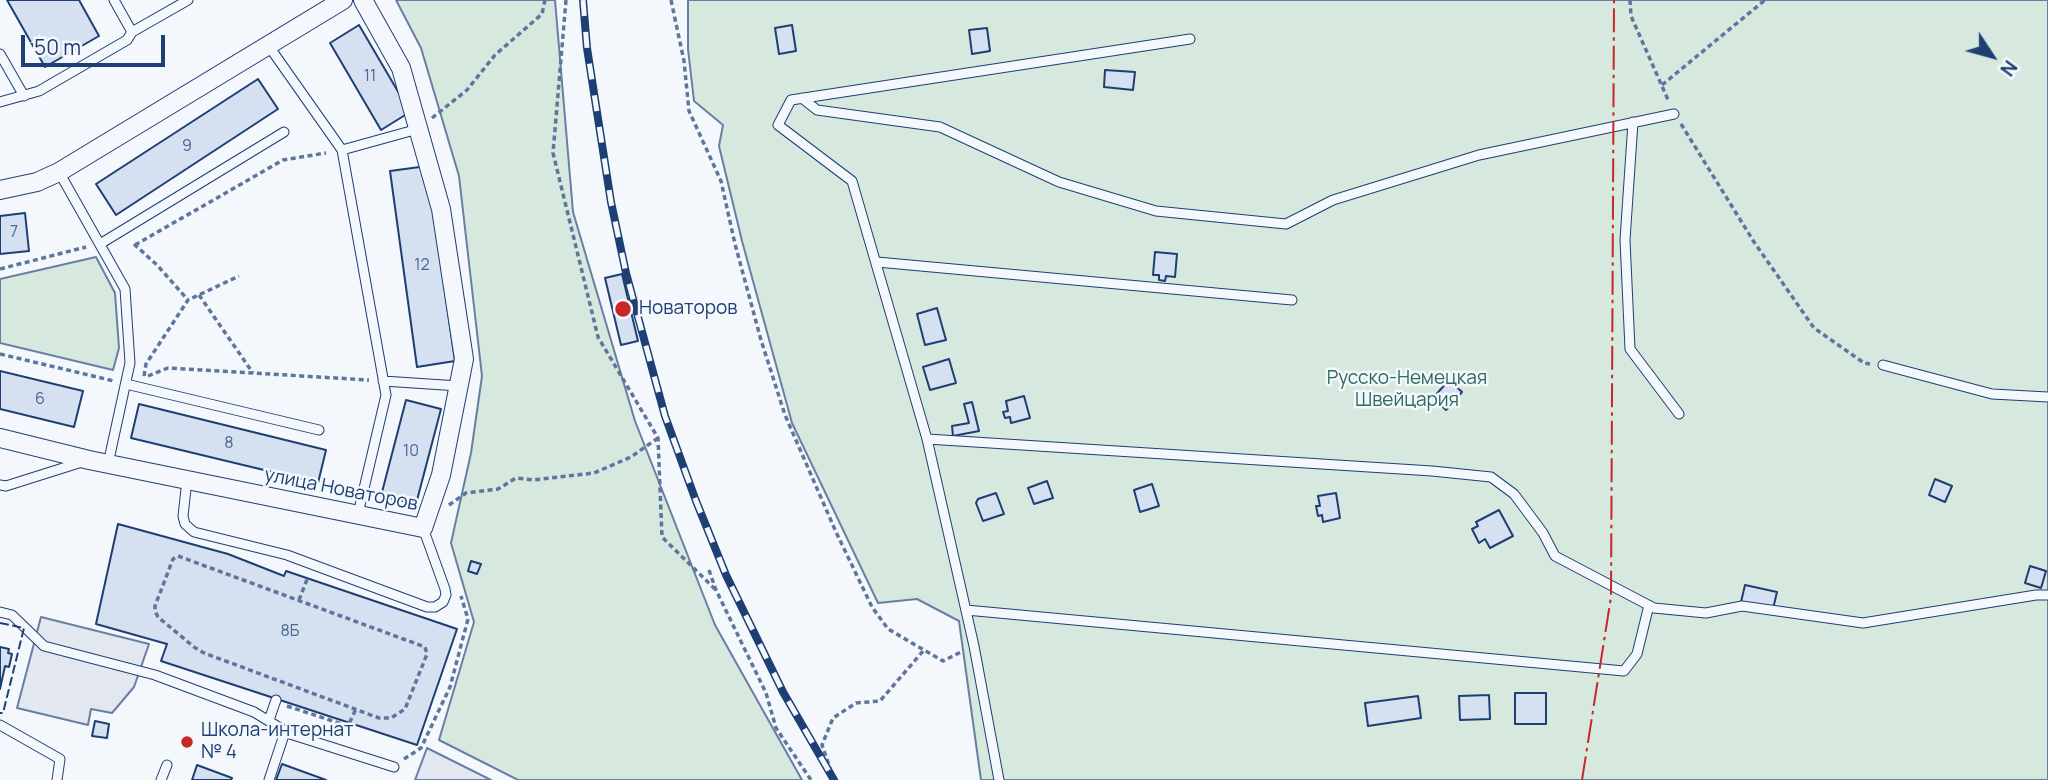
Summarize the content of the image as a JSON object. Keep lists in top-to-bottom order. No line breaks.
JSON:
{"streets":{"street":["улица Новаторов"]},"parks":["Русско-Немецкая Швейцария"],"places":["Новаторов","Школа-интернат № 4"],"house_numbers":["11","9","7","12","6","8","10","8Б"],"scale_bar":"50 m","north":"bottom right"}
